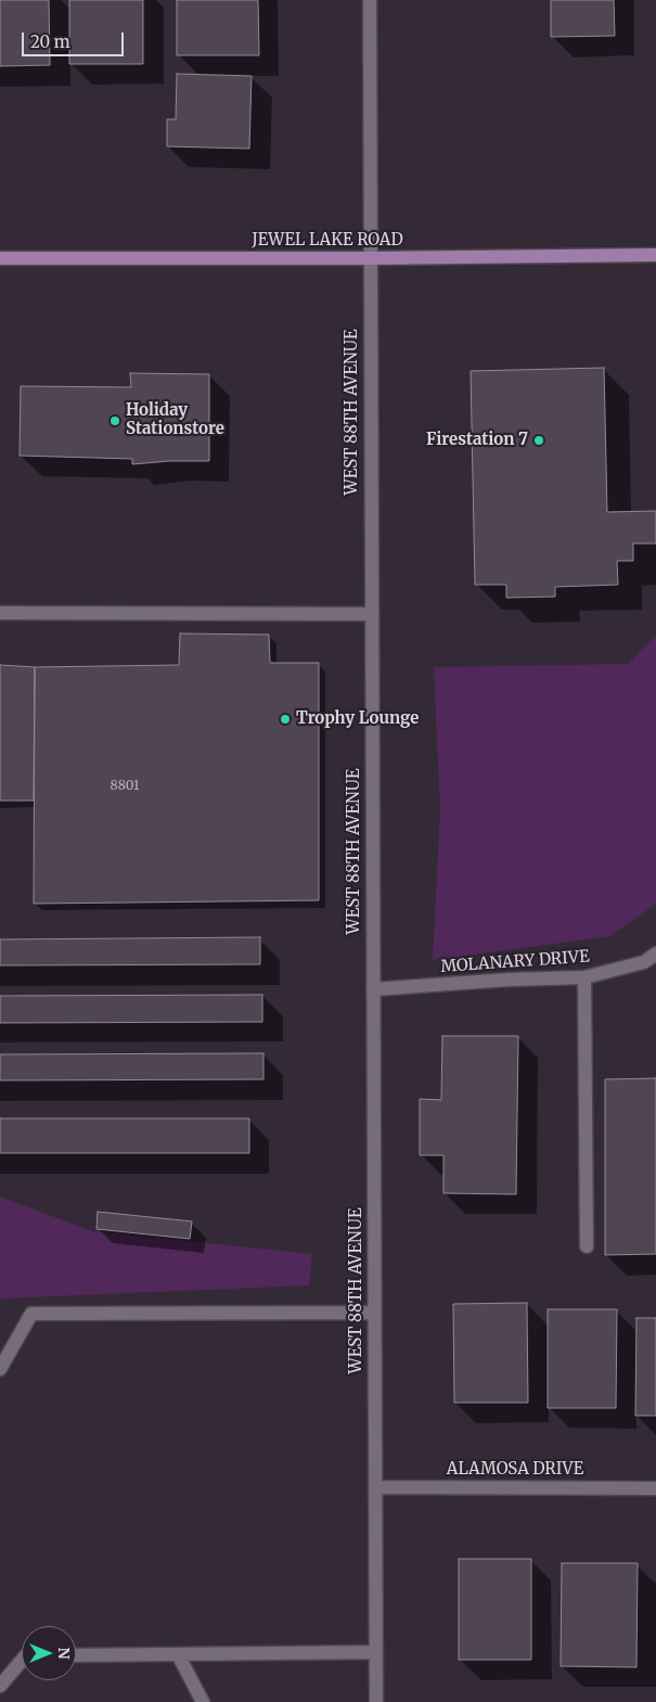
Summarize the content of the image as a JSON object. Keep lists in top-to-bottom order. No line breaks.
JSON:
{"streets":{"main road":["JEWEL LAKE ROAD"],"street":["WEST 88TH AVENUE","MOLANARY DRIVE","ALAMOSA DRIVE"]},"crossings":[["JEWEL LAKE ROAD","WEST 88TH AVENUE"],["WEST 88TH AVENUE","MOLANARY DRIVE"],["WEST 88TH AVENUE","ALAMOSA DRIVE"]],"places":["Holiday Stationstore","Firestation 7","Trophy Lounge"],"house_numbers":["8801"],"scale_bar":"20 m","north":"right"}
